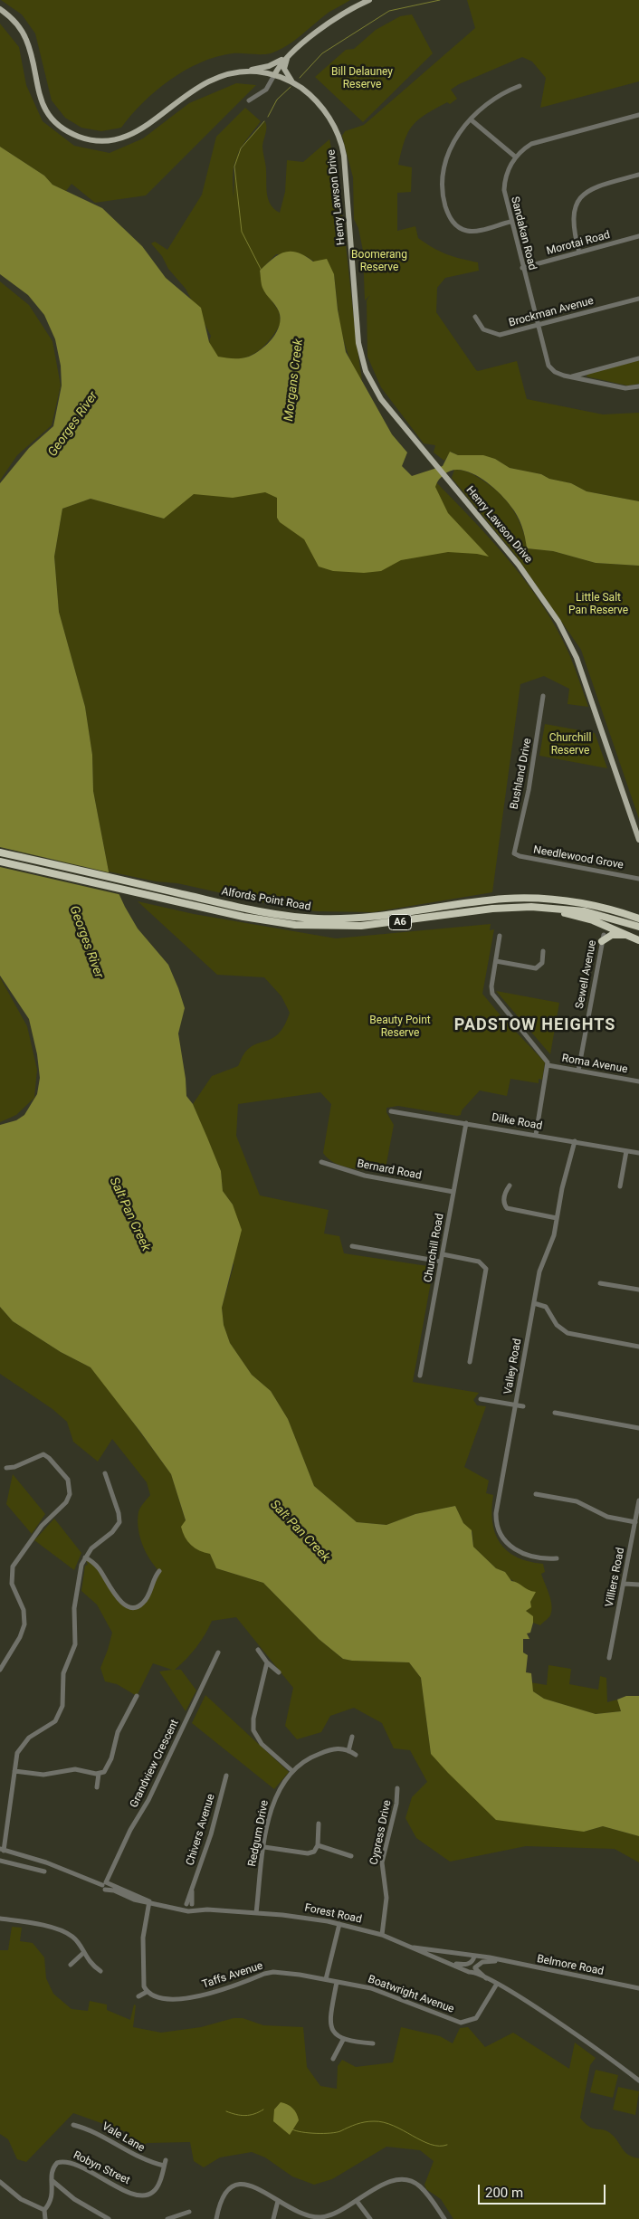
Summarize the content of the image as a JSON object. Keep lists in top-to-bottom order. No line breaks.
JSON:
{"streets":{"highway":["Alfords Point Road","A6"],"main road":["Henry Lawson Drive"],"street":["Sandakan Road","Morotai Road","Brockman Avenue","Bushland Drive","Needlewood Grove","Sewell Avenue","Roma Avenue","Dilke Road","Bernard Road","Churchill Road","Valley Road","Villiers Road","Grandview Crescent","Chivers Avenue","Cypress Drive","Redgum Drive","Forest Road","Belmore Road","Taffs Avenue","Boatwright Avenue","Vale Lane","Robyn Street"]},"crossings":[["Sandakan Road","Morotai Road"],["Sandakan Road","Brockman Avenue"],["Bushland Drive","Needlewood Grove"],["Alfords Point Road","A6"],["Sewell Avenue","Roma Avenue"],["Dilke Road","Churchill Road"],["Dilke Road","Valley Road"],["Bernard Road","Churchill Road"],["Grandview Crescent","Forest Road"],["Chivers Avenue","Forest Road"],["Cypress Drive","Forest Road"],["Redgum Drive","Forest Road"],["Forest Road","Belmore Road"],["Taffs Avenue","Boatwright Avenue"],["Vale Lane","Robyn Street"]],"districts":["PADSTOW HEIGHTS"],"water":["Morgans Creek","Georges River","Salt Pan Creek"],"parks":["Bill Delauney Reserve","Boomerang Reserve","Little Salt Pan Reserve","Churchill Reserve","Beauty Point Reserve"],"scale_bar":"200 m"}
